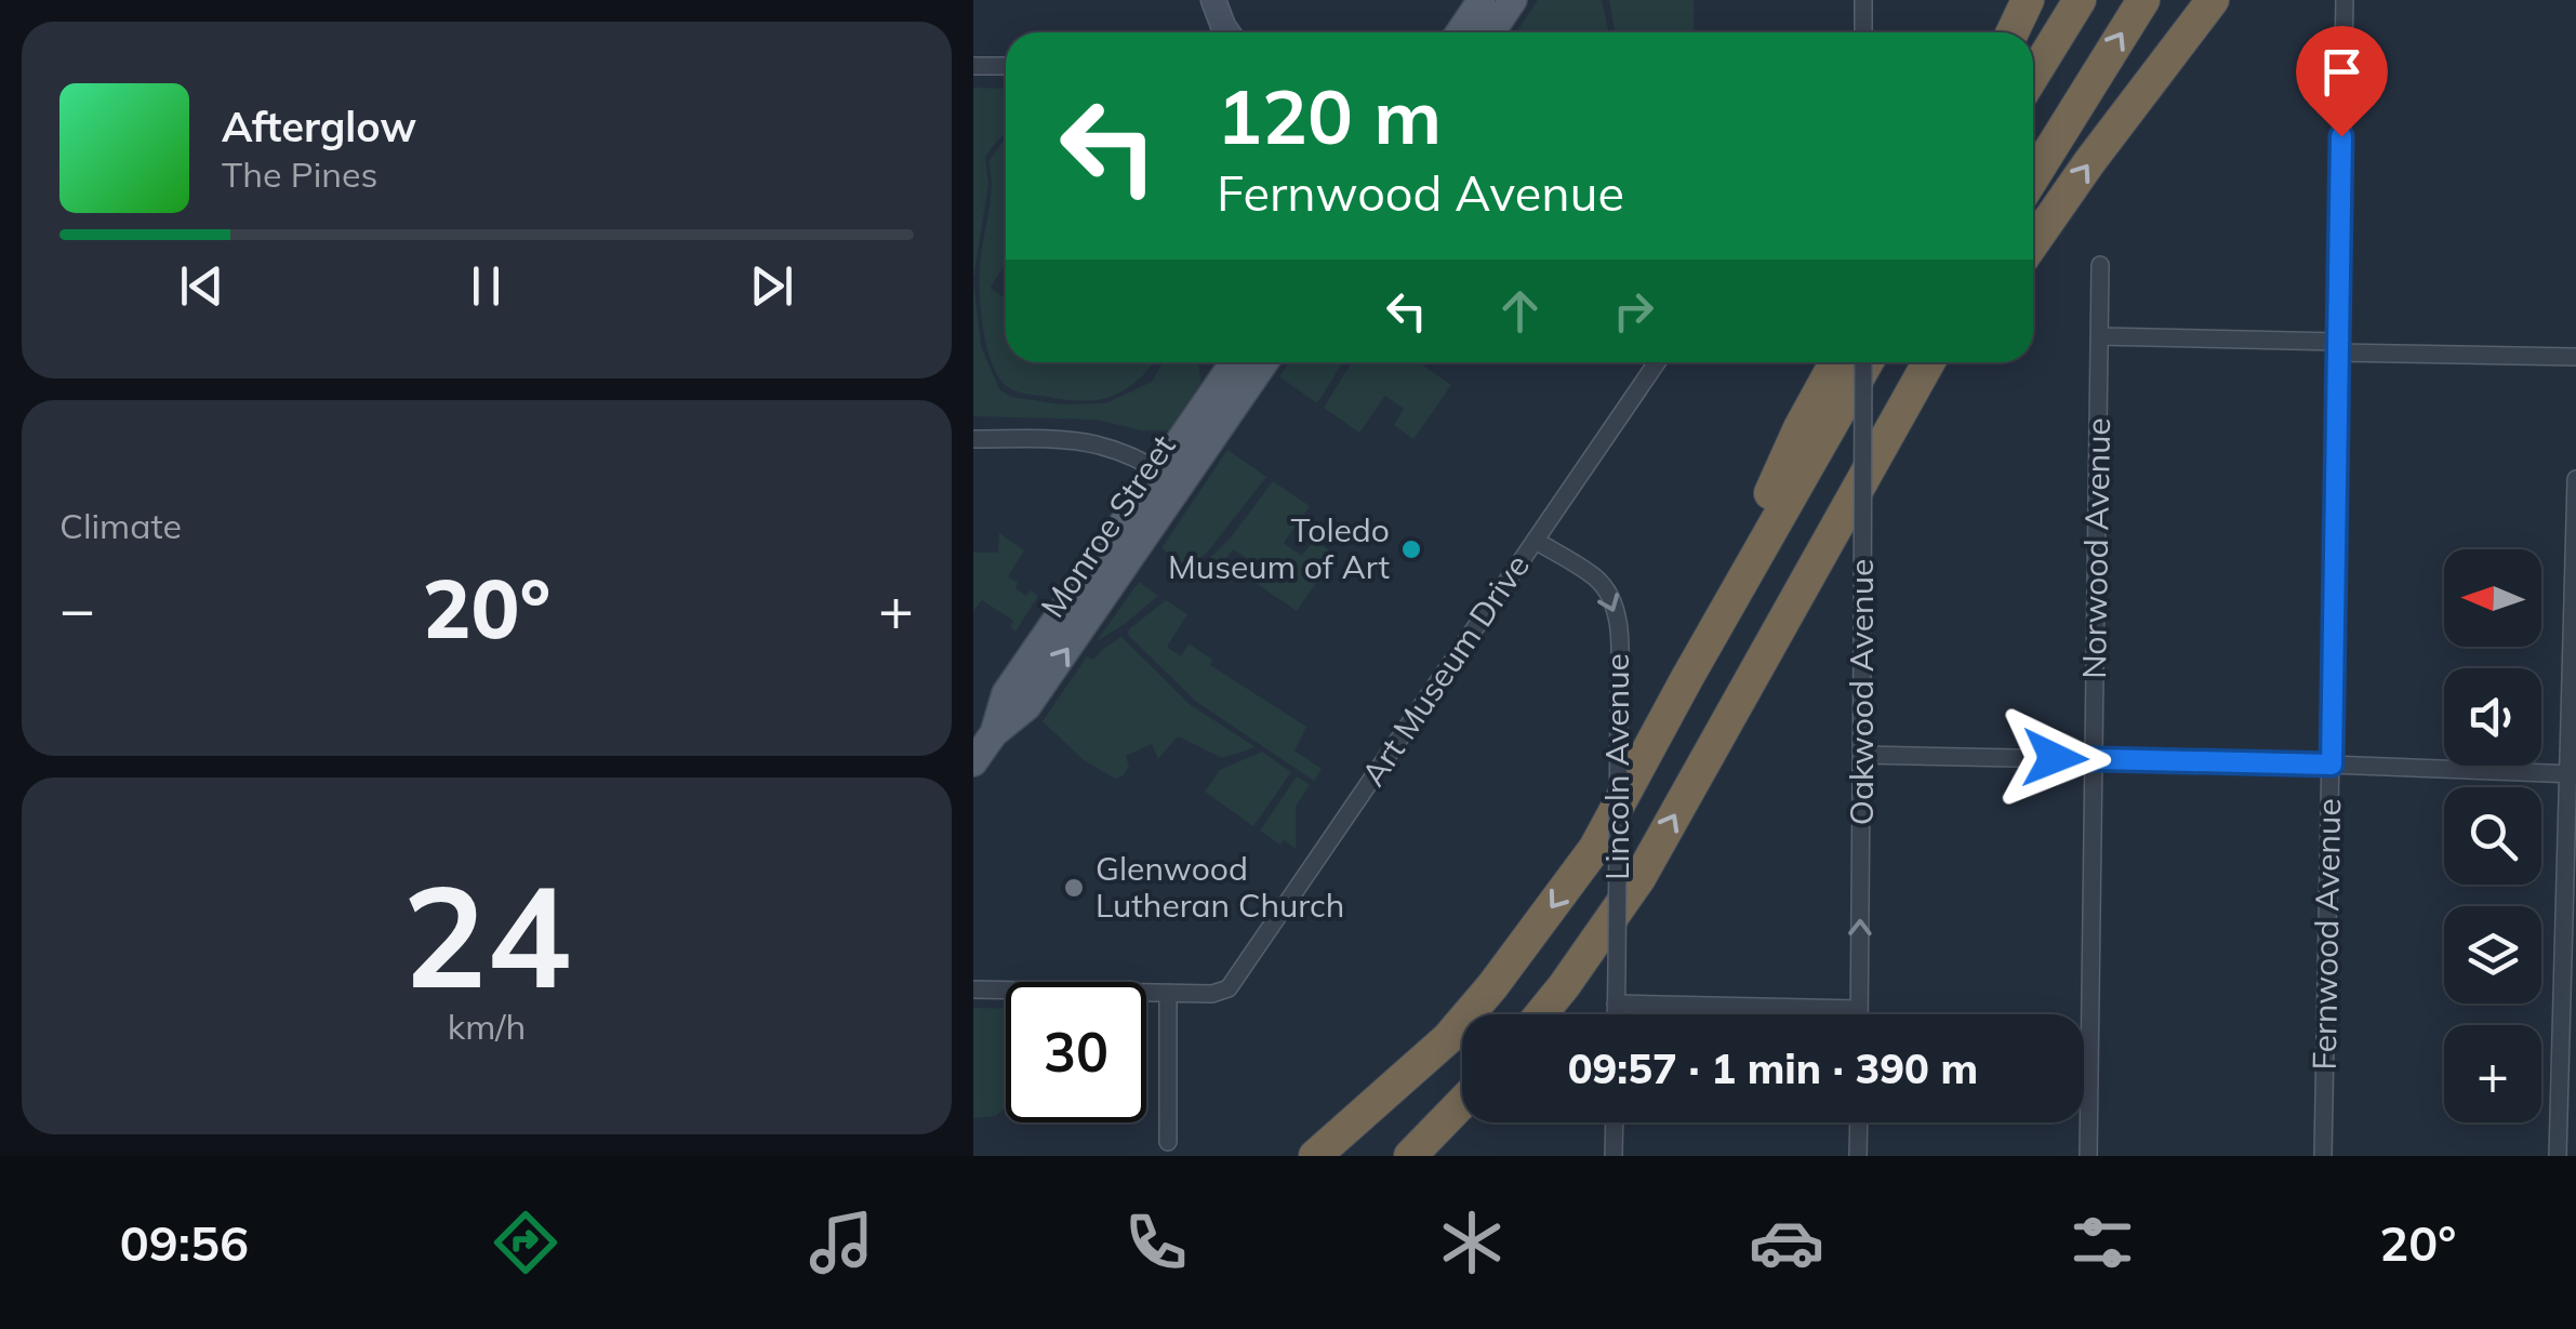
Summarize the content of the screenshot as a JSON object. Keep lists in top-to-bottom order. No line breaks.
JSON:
{"streets":{"main road":["Monroe Street"],"street":["Norwood Avenue","Art Museum Drive","Oakwood Avenue","Lincoln Avenue","Fernwood Avenue"]},"crossings":[["Art Museum Drive","Lincoln Avenue"]],"one_way":["Oakwood Avenue","Lincoln Avenue"],"places":["Toledo Museum of Art","Glenwood Lutheran Church"],"north":"left","page":{"turn":["120 m","Fernwood Avenue"],"song":["Afterglow","The Pines"],"tile":["Climate",["24","km/h"]],"map_buttons":"+","heat":["−","20°","+"],"limit":"30","trip":"09:57 · 1 min · 390 m","tabs":["09:56","20°"]}}
